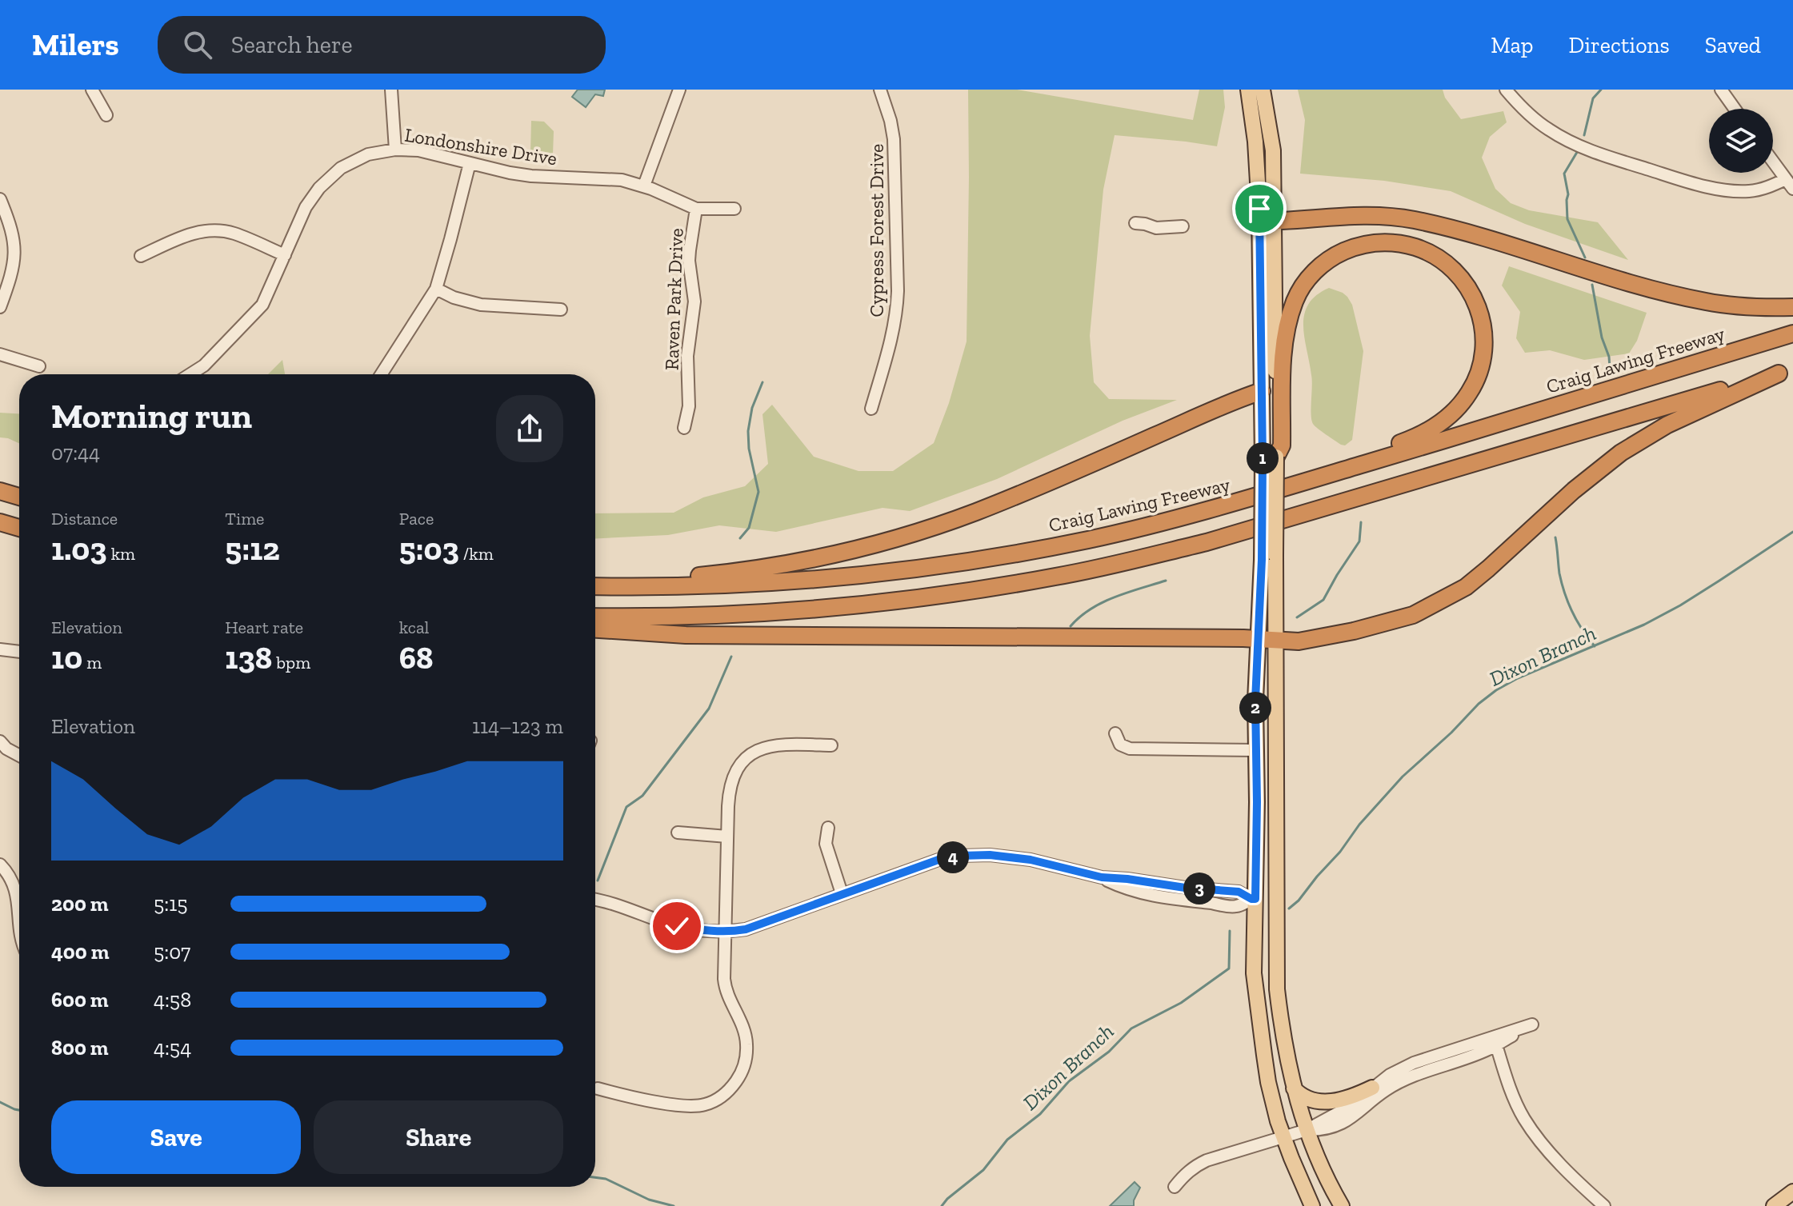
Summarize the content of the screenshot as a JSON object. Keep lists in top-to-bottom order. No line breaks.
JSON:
{"streets":{"highway":["Craig Lawing Freeway"],"street":["Londonshire Drive","Cypress Forest Drive","Raven Park Drive"]},"crossings":[["Londonshire Drive","Raven Park Drive"]],"water":["Dixon Branch"],"page":{"header":"Milers","search":"Search here","nav":["Map","Directions","Saved"],"heading":["Morning run","07:44"],"pins":["1","2","4","3"],"stats":[["Distance","1.03 km"],["Time","5:12"],["Pace","5:03 /km"],["Elevation","10 m"],["Heart rate","138 bpm"],["kcal","68"]],"chart":["Elevation","114–123 m"],"list":[{"name":"200 m","note":"5:15"},{"name":"400 m","note":"5:07"},{"name":"600 m","note":"4:58"},{"name":"800 m","note":"4:54"}],"buttons":["Save","Share"]}}
